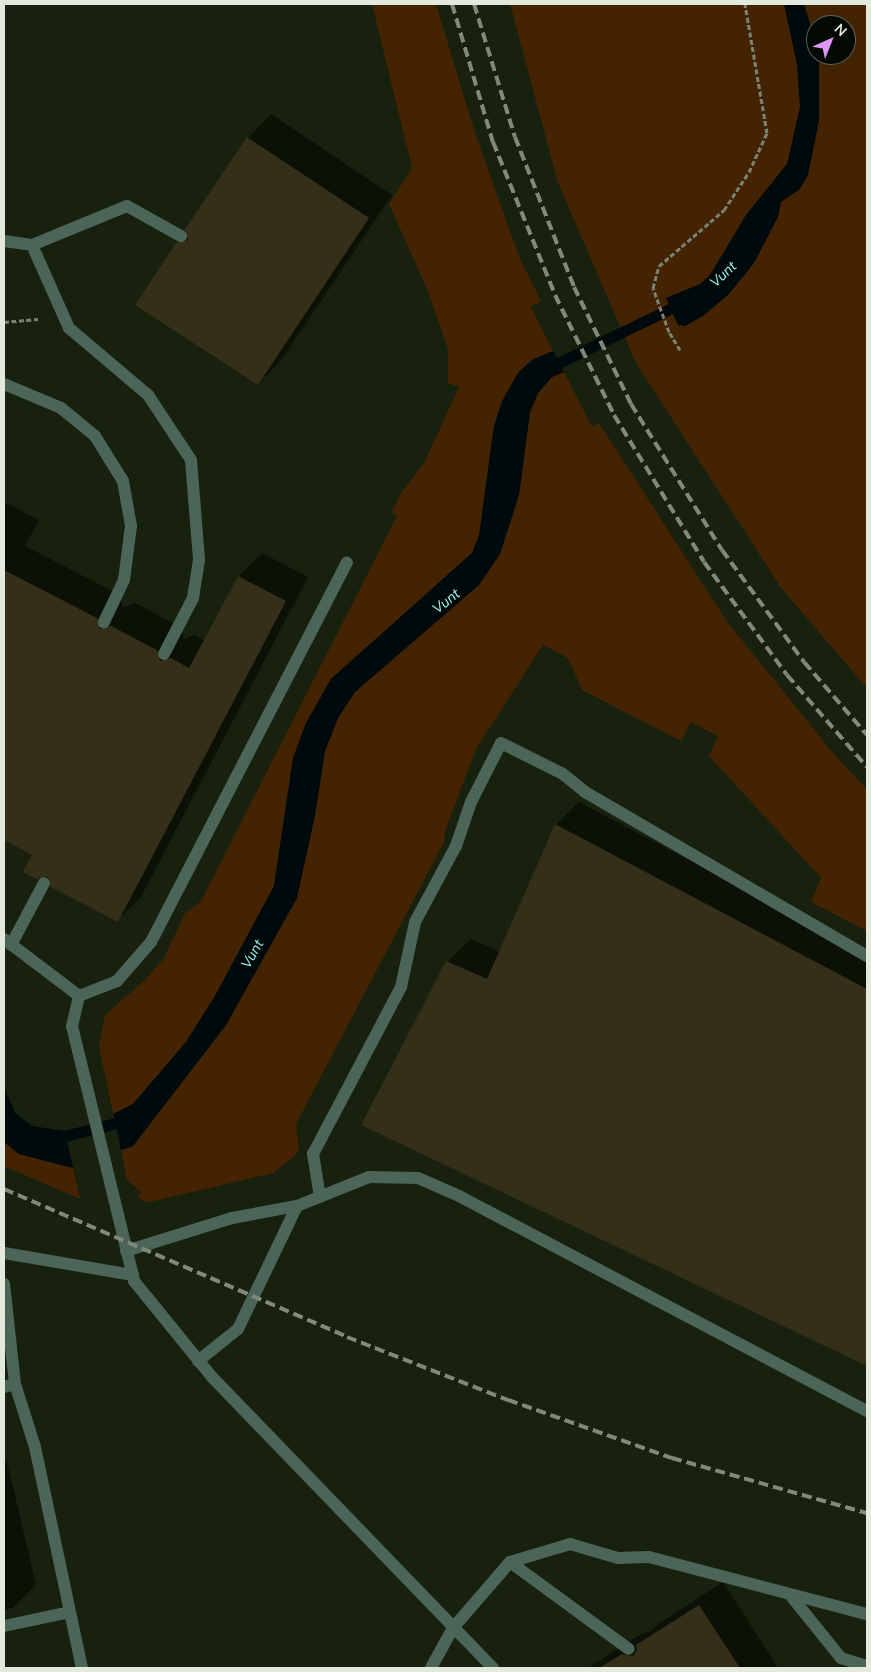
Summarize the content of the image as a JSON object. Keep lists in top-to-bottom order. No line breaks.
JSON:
{"water":["Vunt"],"north":"top right"}
